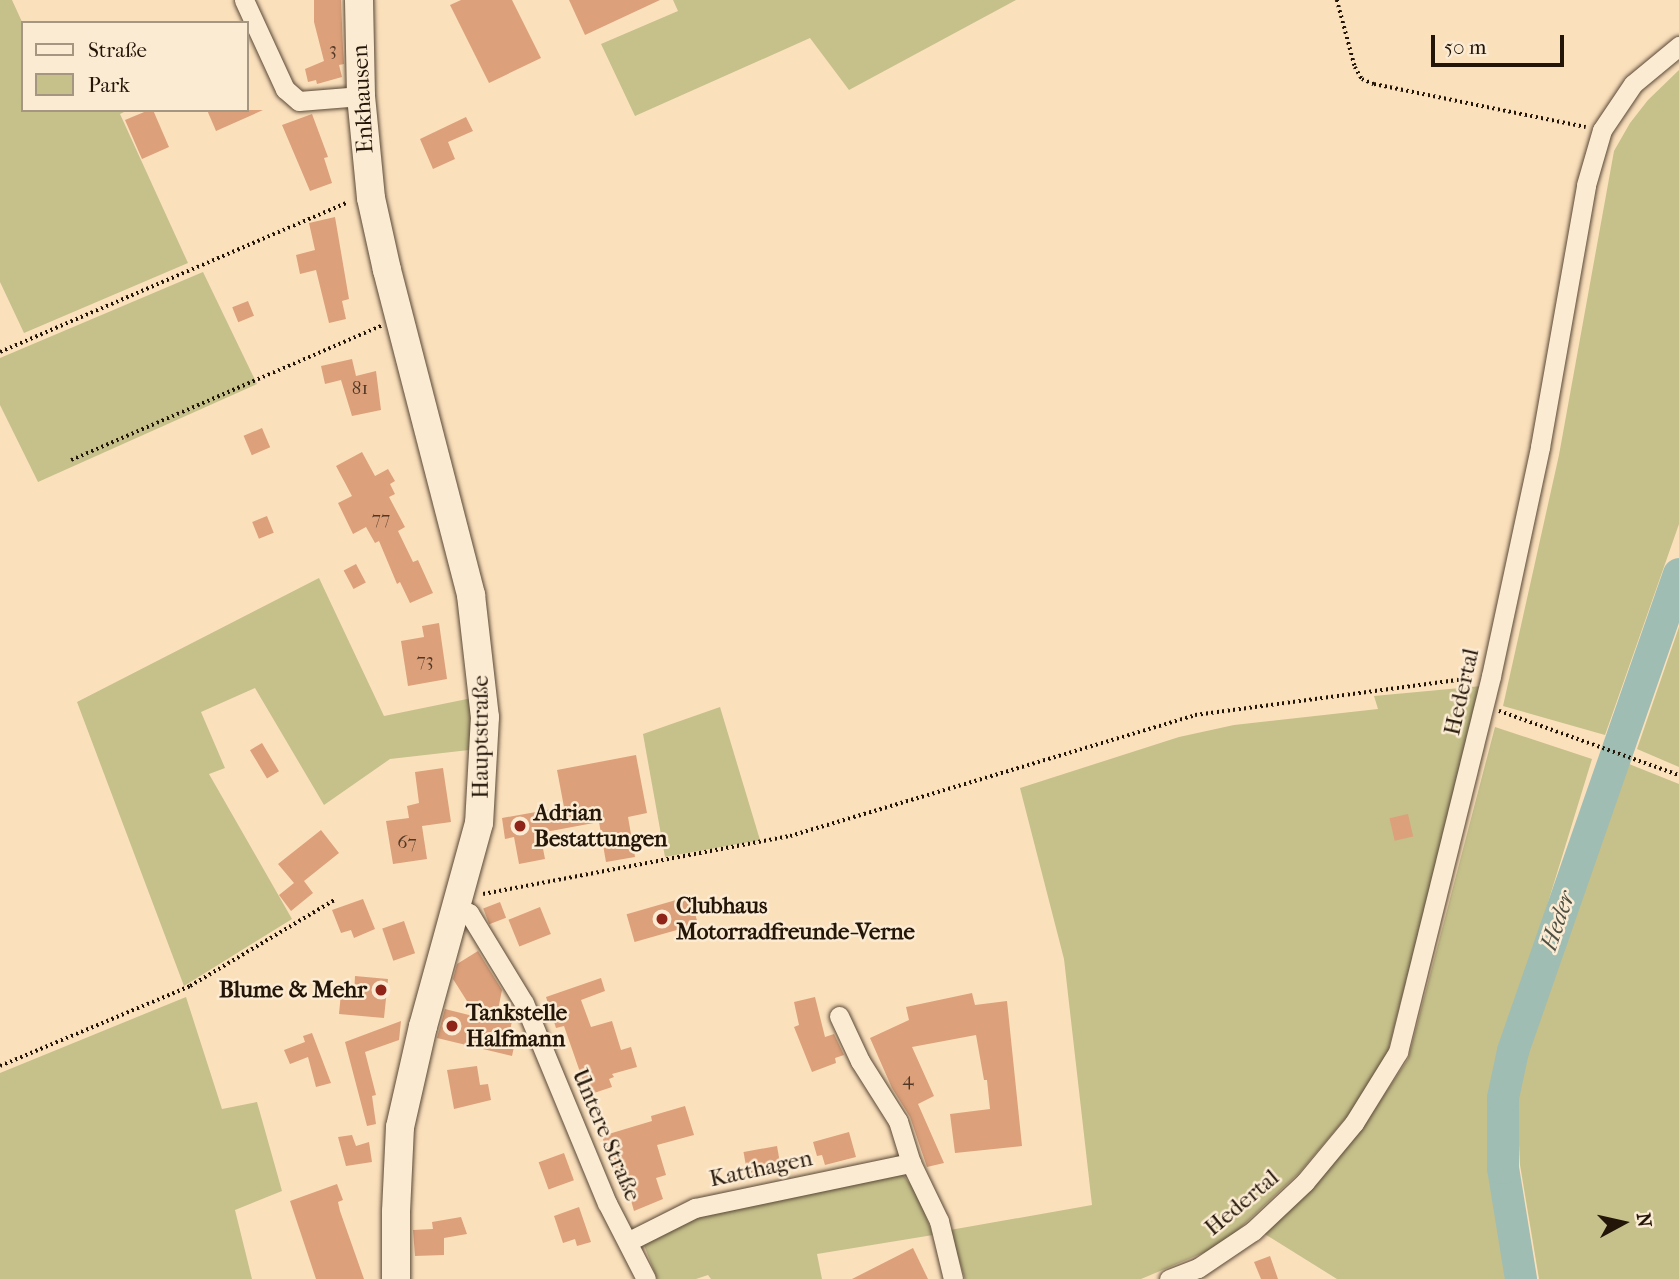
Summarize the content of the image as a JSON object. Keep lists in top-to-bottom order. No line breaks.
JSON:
{"streets":{"main road":["Enkhausen","Hauptstraße"],"street":["Hedertal","Untere Straße","Katthagen"]},"crossings":[["Enkhausen","Hauptstraße"],["Hauptstraße","Untere Straße"],["Untere Straße","Katthagen"]],"water":["Heder"],"places":["Adrian Bestattungen","Clubhaus Motorradfreunde-Verne","Blume & Mehr","Tankstelle Halfmann"],"house_numbers":["3","81","77","73","67","4"],"legend":["Straße","Park"],"scale_bar":"50 m","north":"right"}
